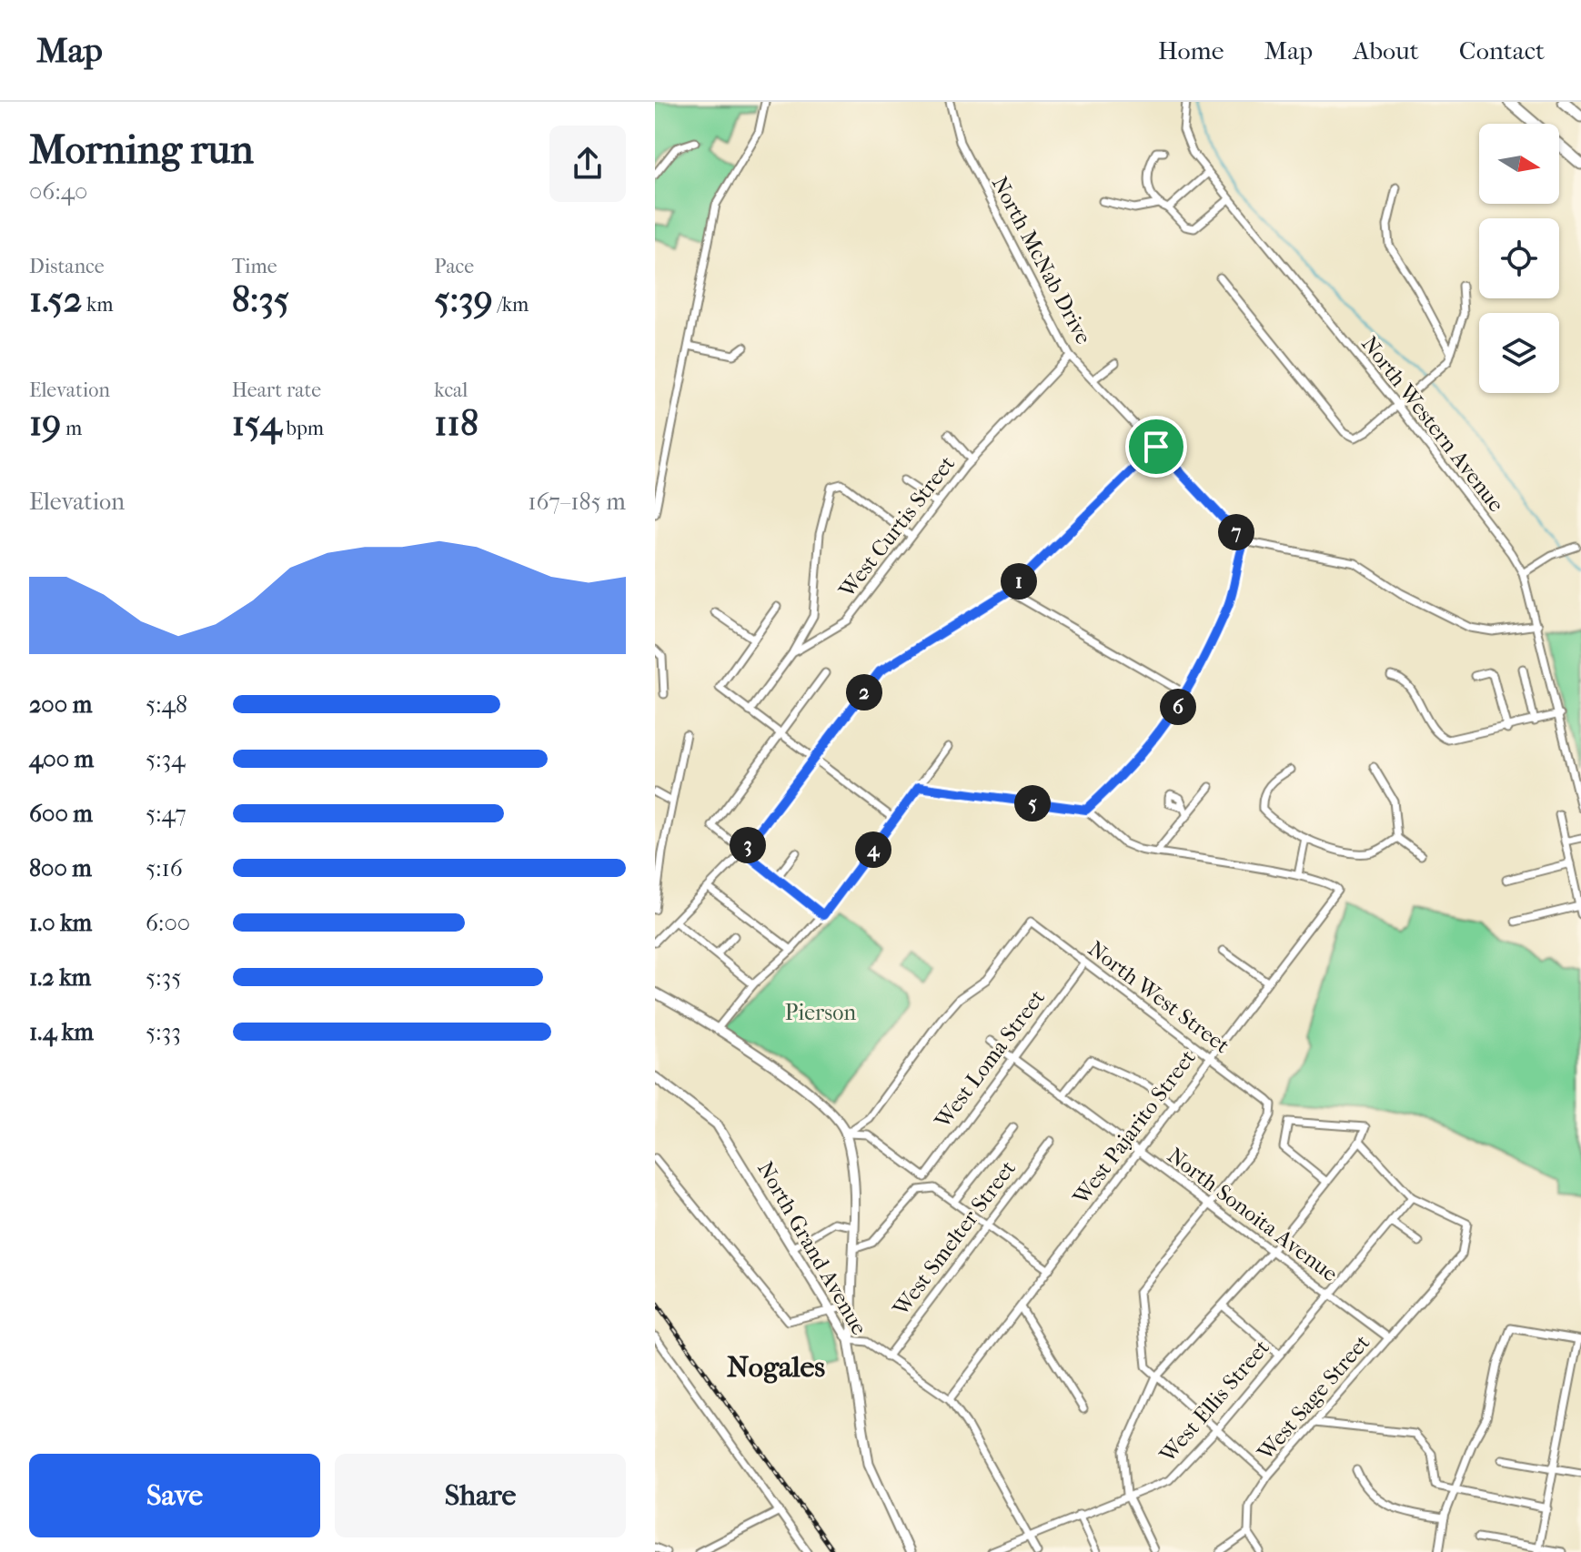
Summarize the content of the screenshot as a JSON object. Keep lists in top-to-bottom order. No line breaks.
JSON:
{"streets":{"main road":["North Grand Avenue"],"street":["North McNab Drive","North Western Avenue","West Curtis Street","North West Street","West Loma Street","West Pajarito Street","North Sonoita Avenue","West Smelter Street","West Sage Street","West Ellis Street"]},"crossings":[["North McNab Drive","West Curtis Street"],["North West Street","West Loma Street"],["North West Street","West Pajarito Street"],["North West Street","North Sonoita Avenue"],["West Loma Street","North Sonoita Avenue"],["West Pajarito Street","North Sonoita Avenue"],["North Sonoita Avenue","West Sage Street"],["North Sonoita Avenue","West Ellis Street"],["West Sage Street","West Ellis Street"]],"districts":["Nogales"],"parks":["Pierson"],"north":"right","page":{"header":"Map","nav":["Home","Map","About","Contact"],"heading":["Morning run","06:40"],"stats":[["Distance","1.52 km"],["Time","8:35"],["Pace","5:39 /km"],["Elevation","19 m"],["Heart rate","154 bpm"],["kcal","118"]],"chart":["Elevation","167–185 m"],"pins":["7","1","2","6","5","3","4"],"list":[{"name":"200 m","note":"5:48"},{"name":"400 m","note":"5:34"},{"name":"600 m","note":"5:47"},{"name":"800 m","note":"5:16"},{"name":"1.0 km","note":"6:00"},{"name":"1.2 km","note":"5:35"},{"name":"1.4 km","note":"5:33"}],"buttons":["Save","Share"]}}
